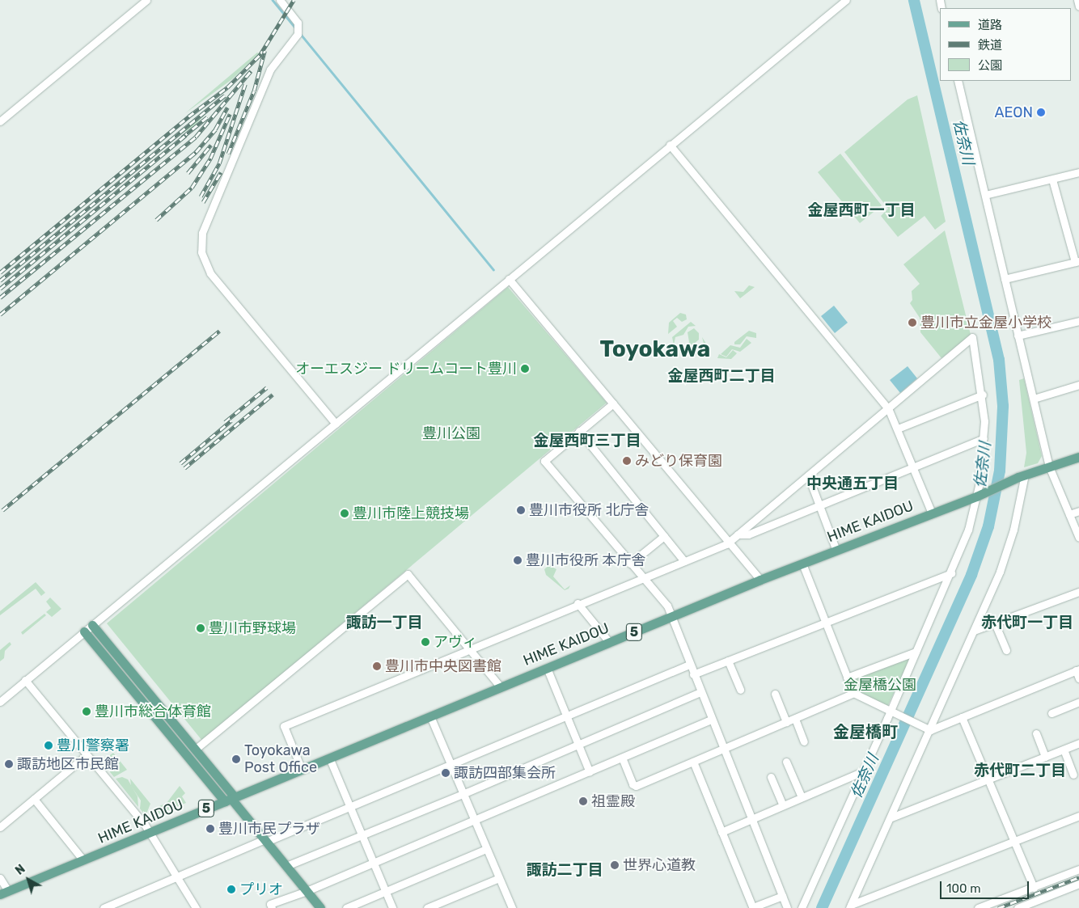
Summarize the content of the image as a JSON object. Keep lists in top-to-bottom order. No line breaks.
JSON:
{"streets":{"main road":["HIME KAIDOU","5"]},"districts":["金屋西町一丁目","Toyokawa","金屋西町二丁目","金屋西町三丁目","中央通五丁目","諏訪一丁目","赤代町一丁目","金屋橋町","赤代町二丁目","諏訪二丁目"],"water":["佐奈川"],"parks":["豊川公園","金屋橋公園"],"places":["AEON","豊川市立金屋小学校","オーエスジー ドリームコート豊川","みどり保育園","豊川市役所 北庁舎","豊川市陸上競技場","豊川市役所 本庁舎","豊川市野球場","アヴィ","豊川市中央図書館","豊川市総合体育館","豊川警察署","Toyokawa Post Office","諏訪地区市民館","諏訪四部集会所","祖霊殿","豊川市民プラザ","世界心道教","プリオ"],"legend":["道路","鉄道","公園"],"scale_bar":"100 m","north":"top left"}
